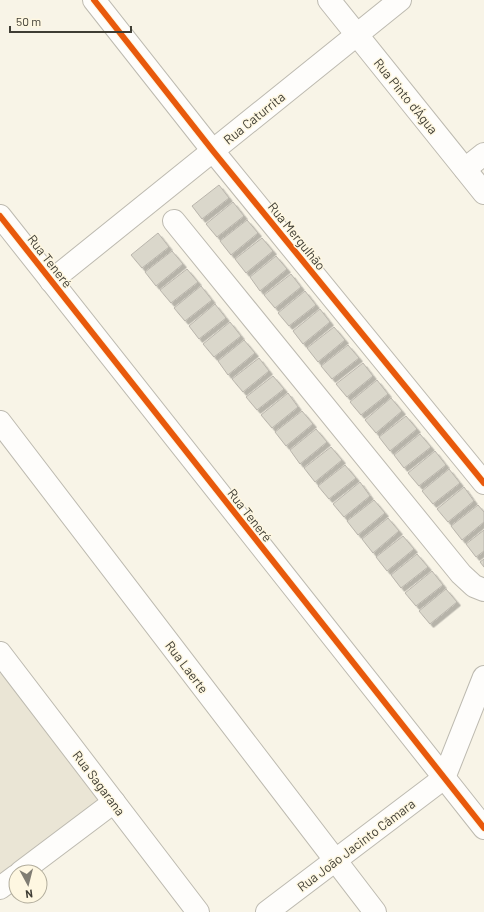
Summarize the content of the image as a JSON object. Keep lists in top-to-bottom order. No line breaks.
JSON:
{"streets":{"street":["Rua Pinto d'Água","Rua Caturrita","Rua Mergulhão","Rua Teneré","Rua Laerte","Rua Sagarana","Rua João Jacinto Câmara"]},"crossings":[["Rua Pinto d'Água","Rua Caturrita"],["Rua Caturrita","Rua Mergulhão"],["Rua Caturrita","Rua Teneré"],["Rua Teneré","Rua João Jacinto Câmara"],["Rua Laerte","Rua João Jacinto Câmara"]],"scale_bar":"50 m","north":"bottom"}
